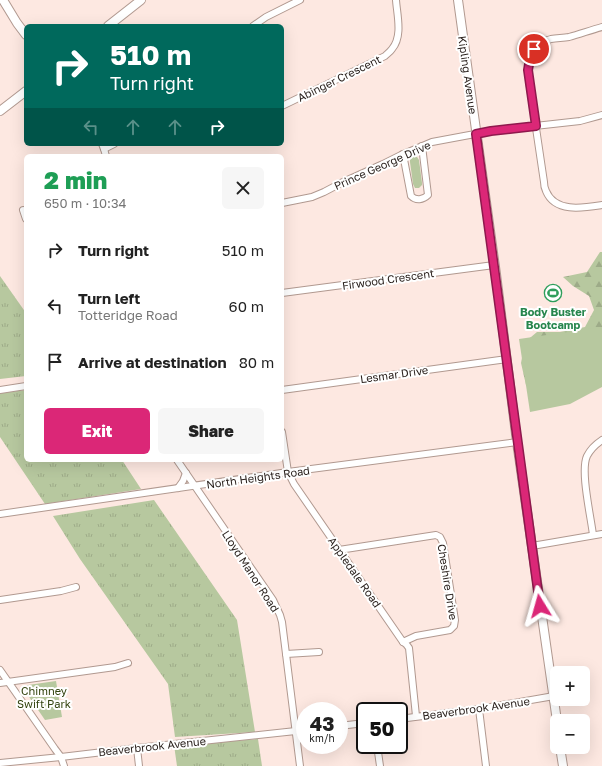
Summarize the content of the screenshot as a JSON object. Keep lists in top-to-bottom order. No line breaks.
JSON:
{"streets":{"main road":["Kipling Avenue"],"street":["Abinger Crescent","Prince George Drive","Firwood Crescent","Lesmar Drive","North Heights Road","Lloyd Manor Road","Appledale Road","Cheshire Drive","Beaverbrook Avenue"]},"crossings":[["Kipling Avenue","Prince George Drive"],["Kipling Avenue","Firwood Crescent"],["Kipling Avenue","Lesmar Drive"],["Kipling Avenue","North Heights Road"],["North Heights Road","Lloyd Manor Road"],["North Heights Road","Appledale Road"],["Lloyd Manor Road","Beaverbrook Avenue"],["Appledale Road","Cheshire Drive"],["Appledale Road","Beaverbrook Avenue"]],"parks":["Chimney Swift Park"],"places":{"sports":["Body Buster Bootcamp"]},"page":{"turn":["510 m","Turn right"],"heading":["2 min","650 m · 10:34"],"list":[{"name":"Turn right","value":"510 m"},{"name":"Turn left","note":"Totteridge Road","value":"60 m"},{"name":"Arrive at destination","value":"80 m"}],"buttons":["Exit","Share"],"map_buttons":["+","−"],"speed":"43 km/h","limit":"50"}}
